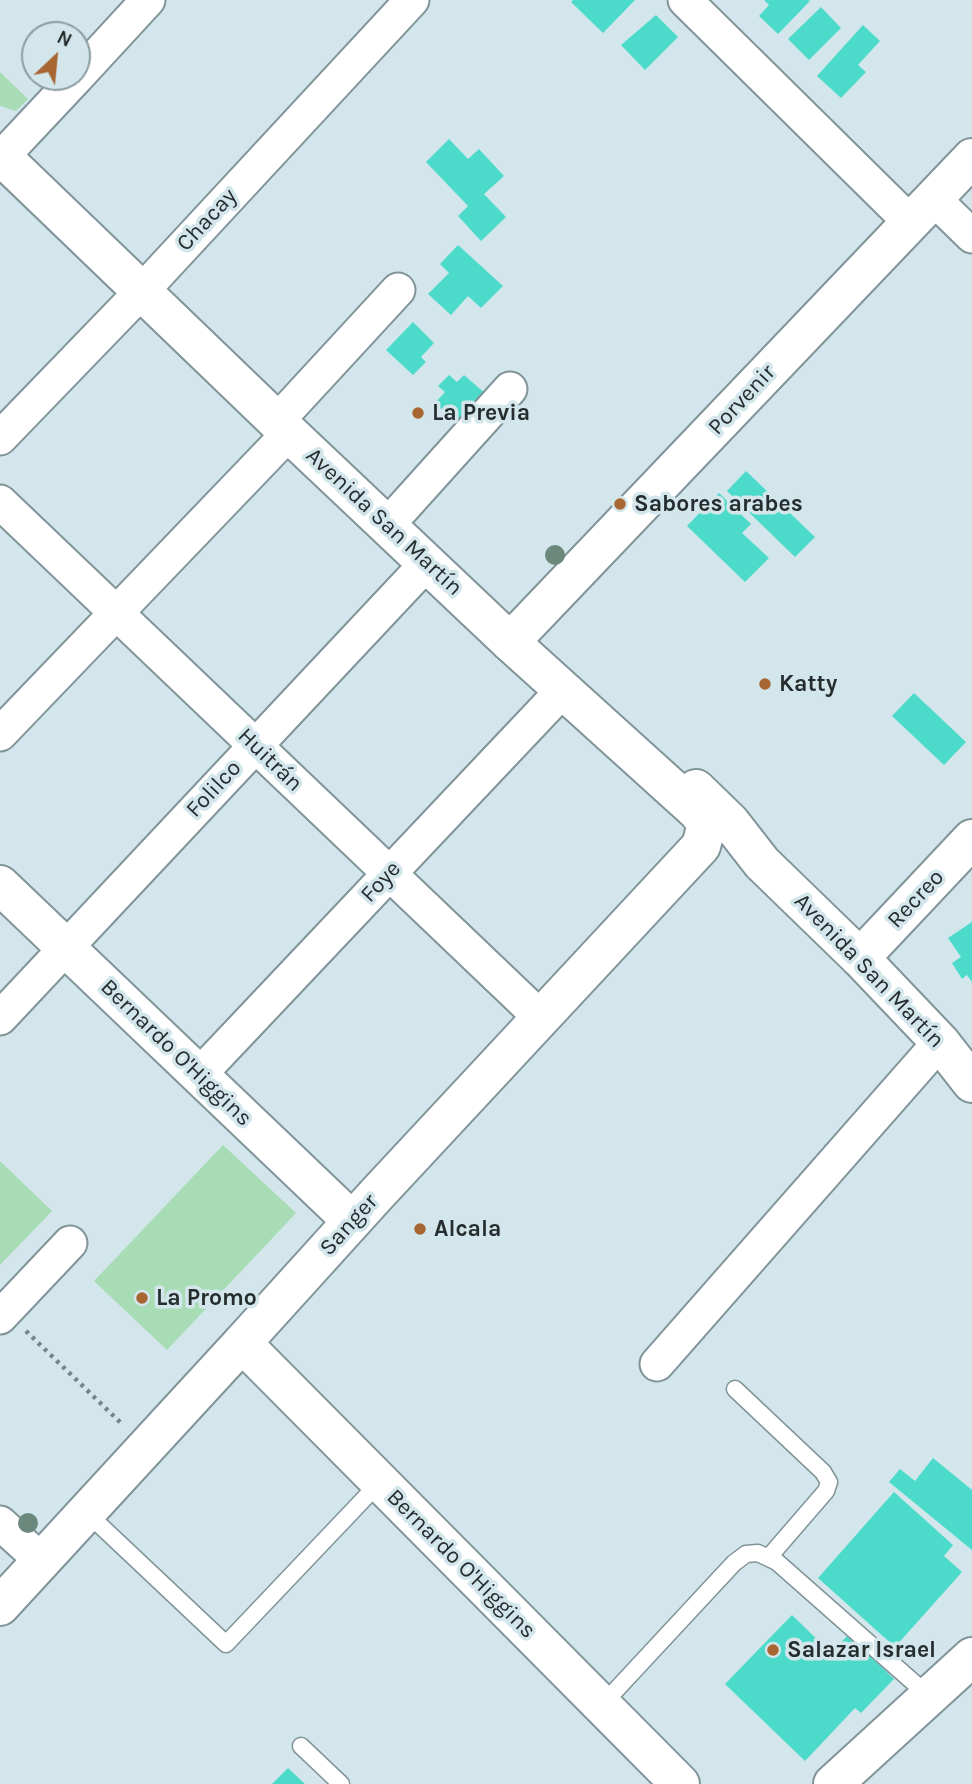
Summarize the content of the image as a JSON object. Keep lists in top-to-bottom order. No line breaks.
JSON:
{"streets":{"main road":["Porvenir","Avenida San Martín","Recreo","Bernardo O'Higgins","Sanger"],"street":["Chacay","Huitrán","Folilco","Foye"]},"crossings":[["Chacay","Avenida San Martín"],["Porvenir","Avenida San Martín"],["Avenida San Martín","Folilco"],["Avenida San Martín","Foye"],["Avenida San Martín","Recreo"],["Avenida San Martín","Sanger"],["Huitrán","Folilco"],["Huitrán","Foye"],["Huitrán","Sanger"],["Folilco","Bernardo O'Higgins"],["Foye","Bernardo O'Higgins"],["Bernardo O'Higgins","Sanger"]],"places":["La Previa","Sabores arabes","Katty","Alcala","La Promo","Salazar Israel"],"north":"top right"}
